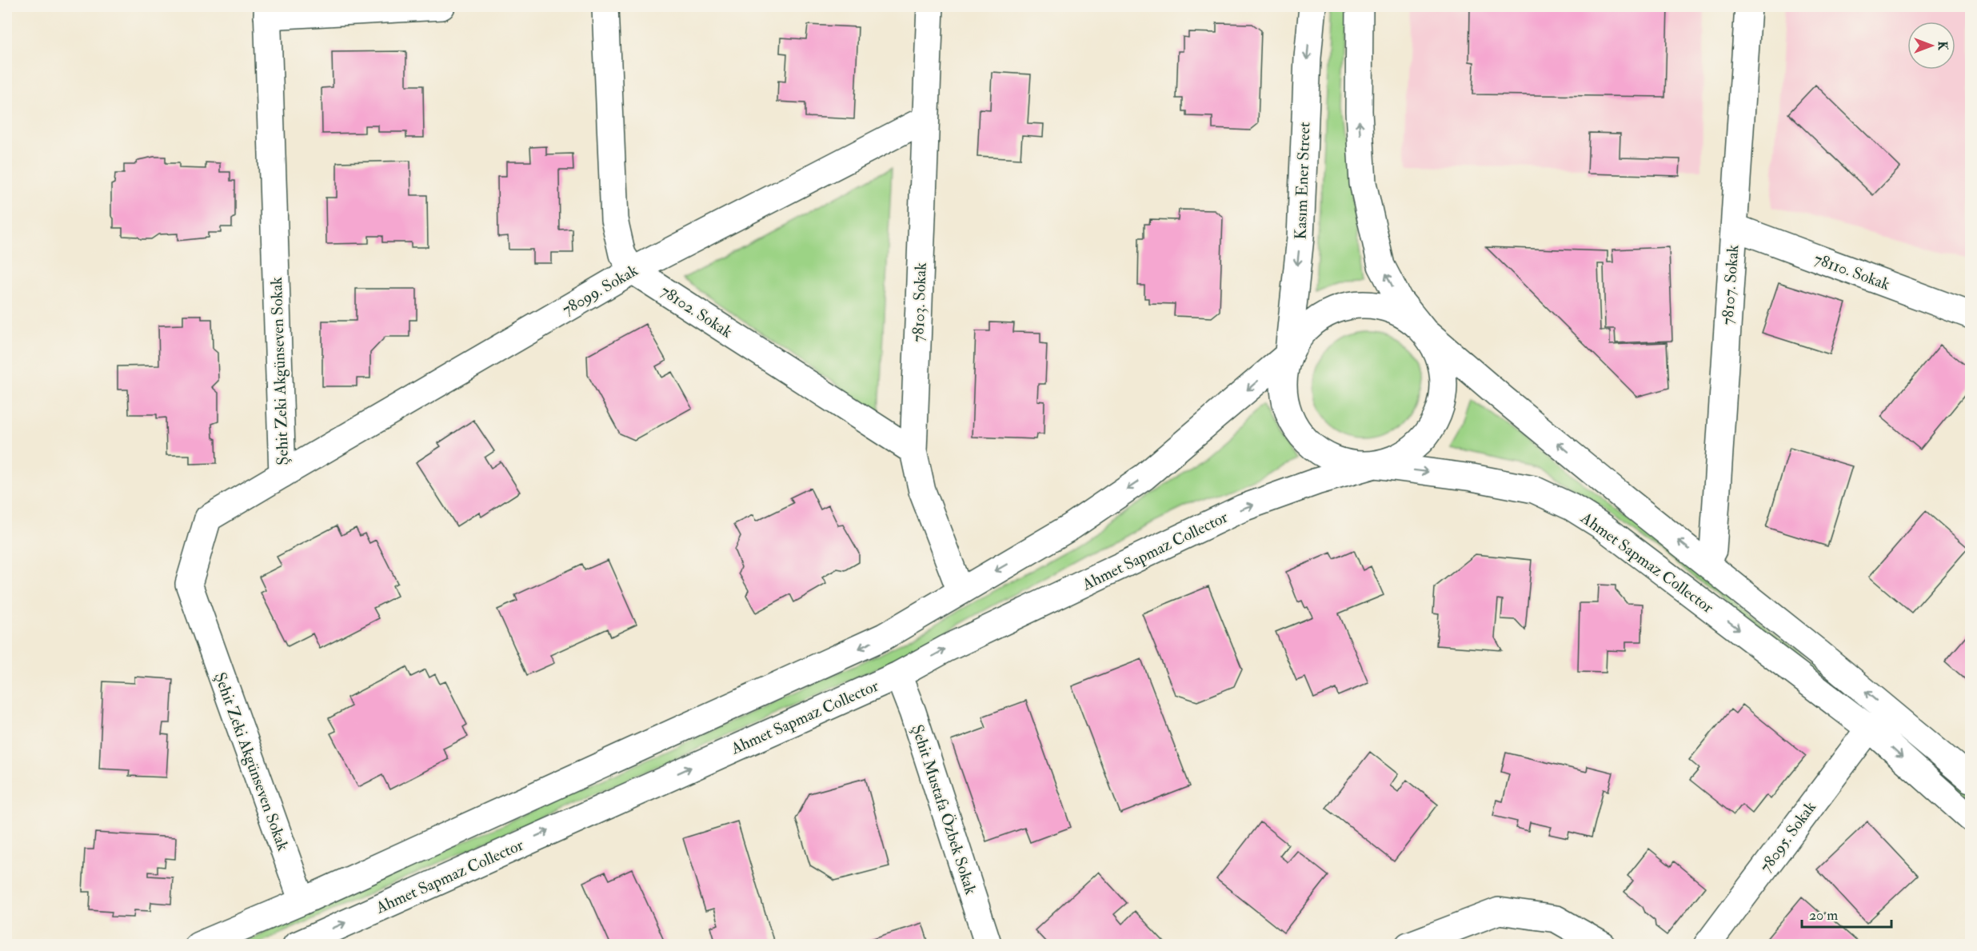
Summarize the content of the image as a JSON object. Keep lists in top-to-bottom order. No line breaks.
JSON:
{"streets":{"main road":["Kasım Ener Street","78110. Sokak","78107. Sokak","78099. Sokak","78103. Sokak","78102. Sokak","Şehit Zeki Akgünseven Sokak","Ahmet Sapmaz Collector","Şehit Mustafa Özbek Sokak","78095. Sokak"]},"crossings":[["Kasım Ener Street","Ahmet Sapmaz Collector"],["78110. Sokak","78107. Sokak"],["78107. Sokak","Ahmet Sapmaz Collector"],["78099. Sokak","78103. Sokak"],["78099. Sokak","78102. Sokak"],["78099. Sokak","Şehit Zeki Akgünseven Sokak"],["78103. Sokak","78102. Sokak"],["Ahmet Sapmaz Collector","Şehit Mustafa Özbek Sokak"],["Ahmet Sapmaz Collector","78095. Sokak"]],"scale_bar":"20 m","north":"right"}
